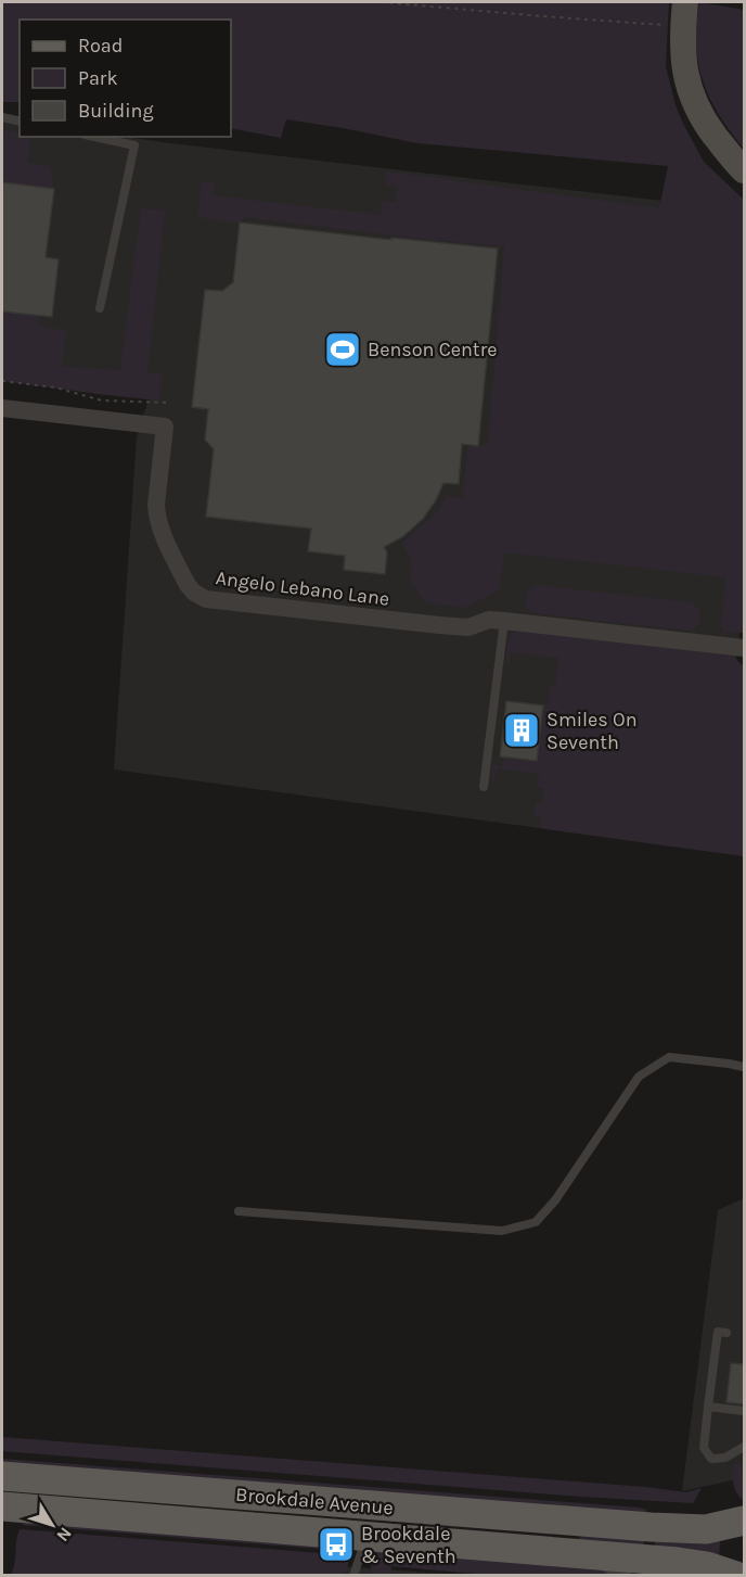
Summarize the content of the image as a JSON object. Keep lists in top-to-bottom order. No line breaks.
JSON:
{"streets":{"main road":["Brookdale Avenue"],"street":["Angelo Lebano Lane"]},"places":{"sports":["Benson Centre"],"building":["Smiles On Seventh"],"bus stop":["Brookdale & Seventh"]},"legend":["Road","Park","Building"],"north":"bottom right"}
